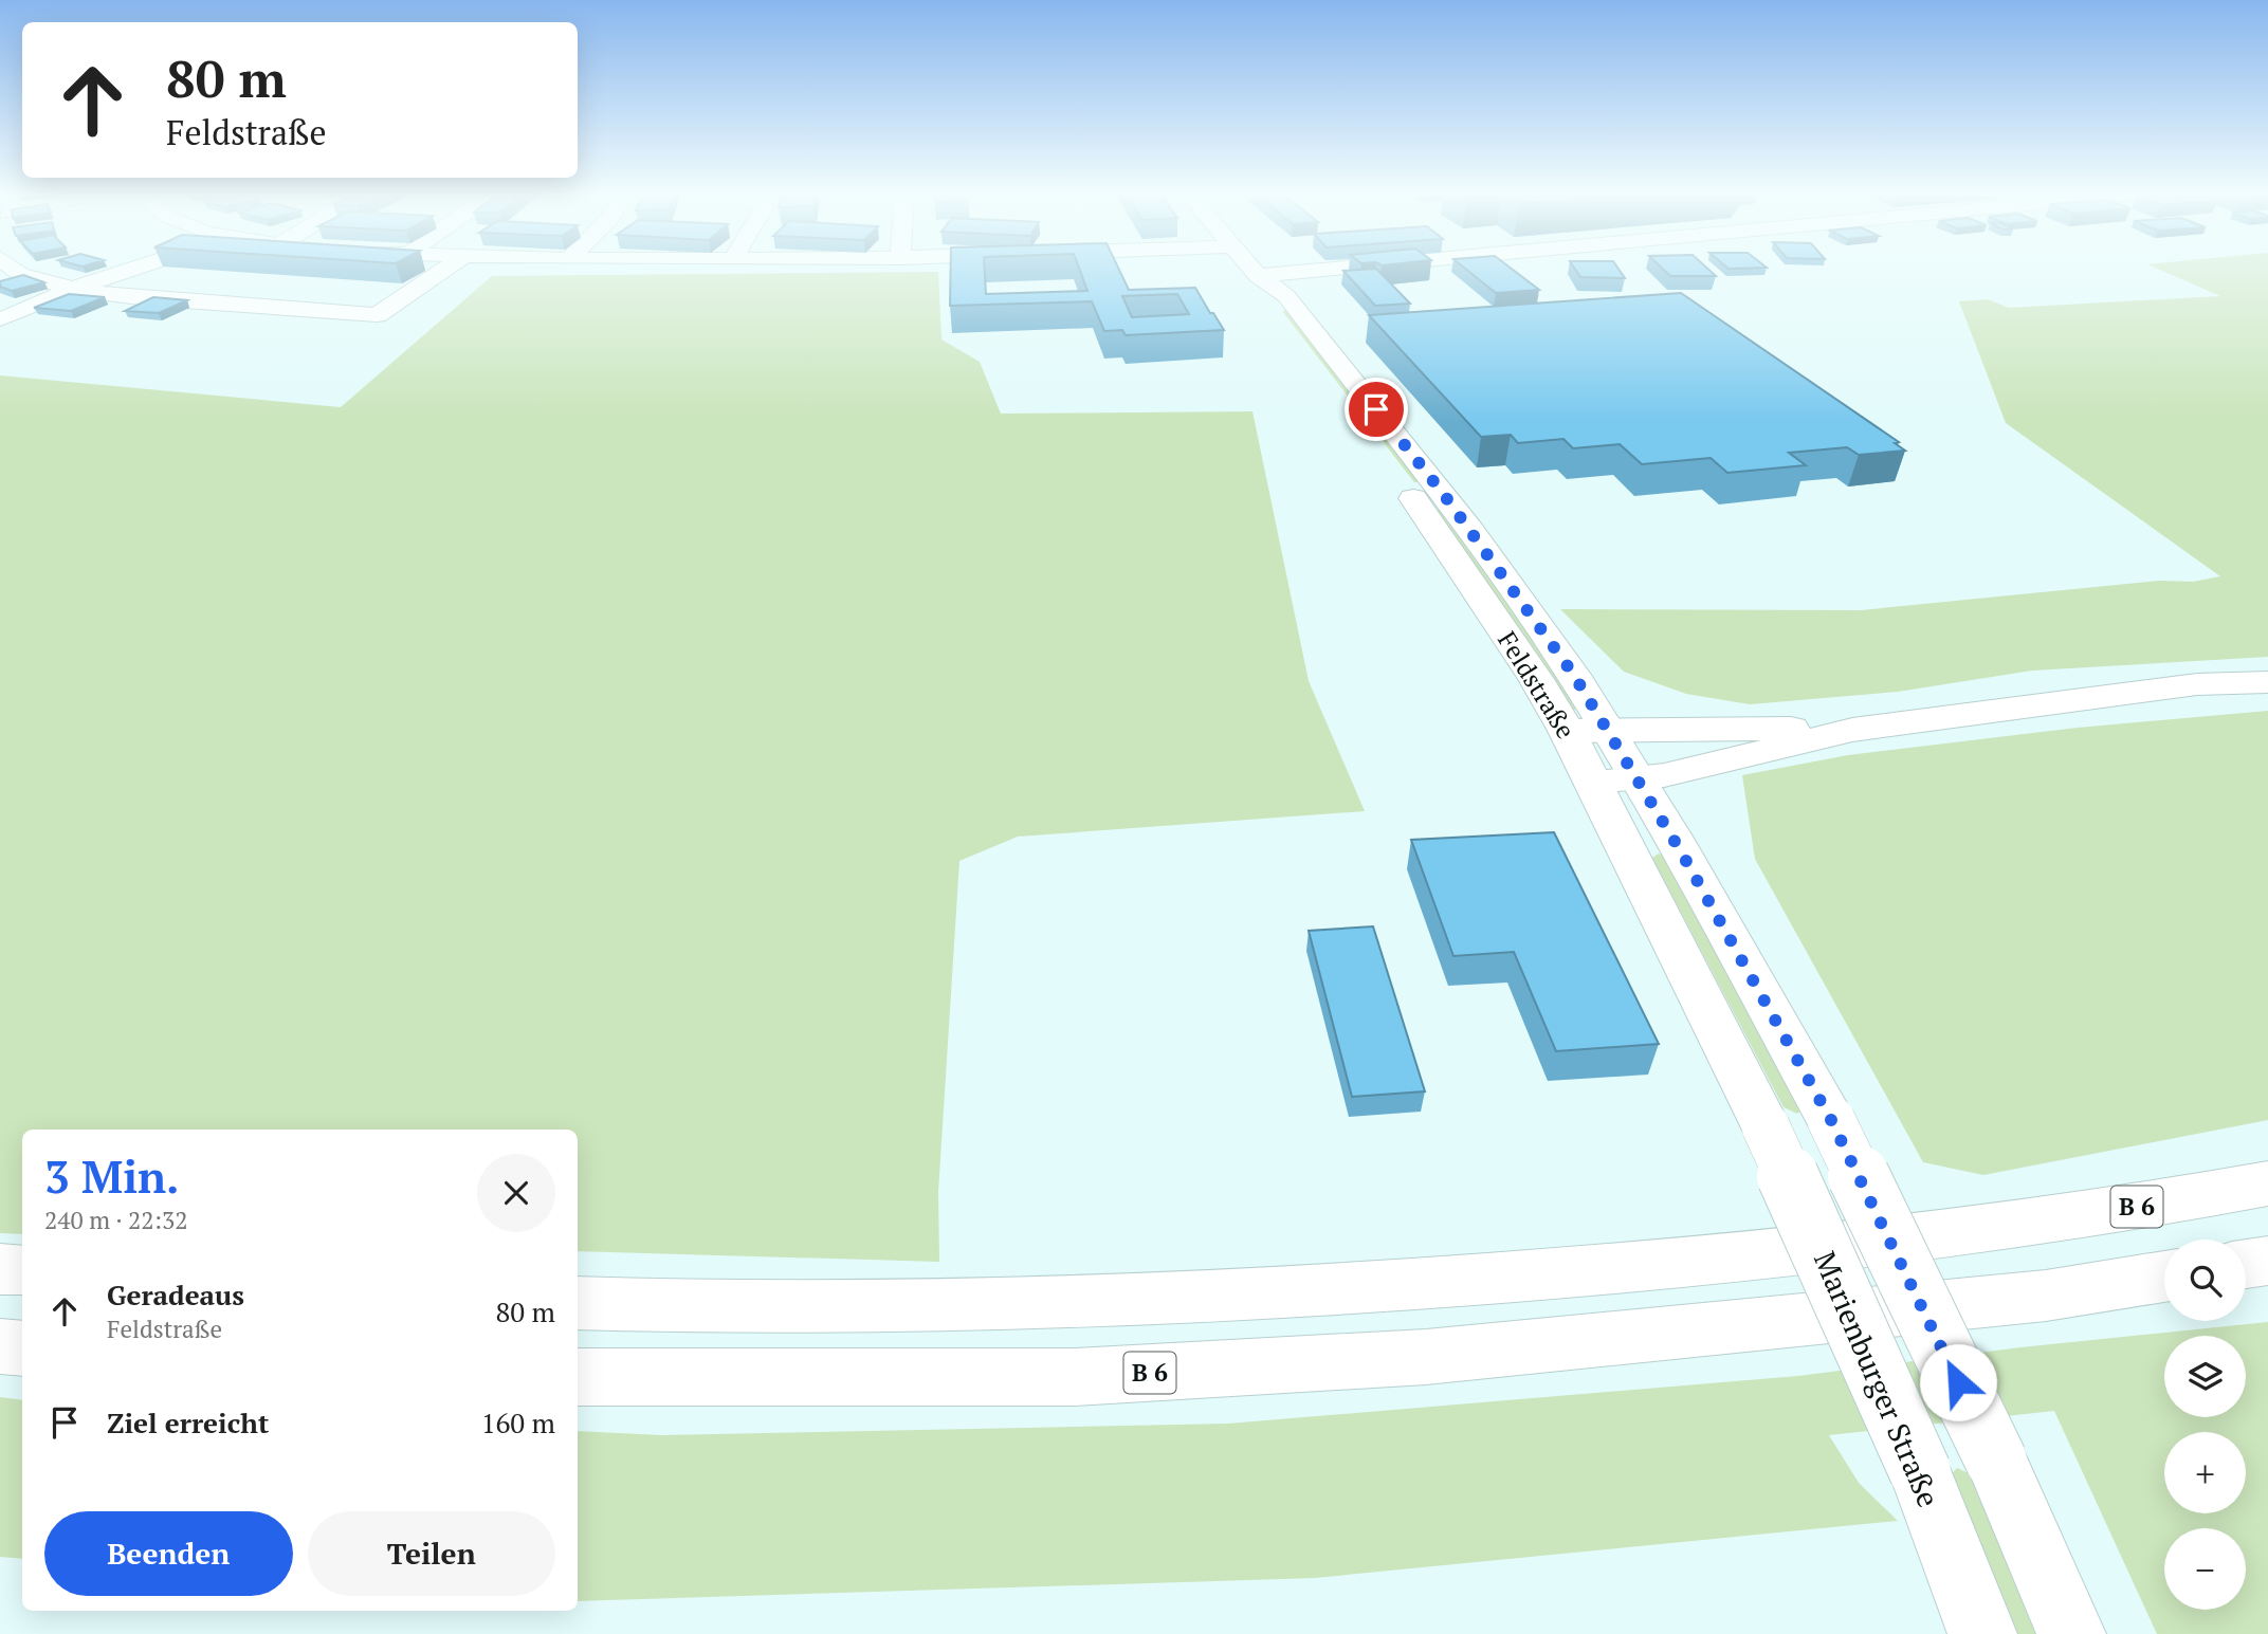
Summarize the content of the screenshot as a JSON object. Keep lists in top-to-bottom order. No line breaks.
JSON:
{"streets":{"main road":["Feldstraße","B 6","Marienburger Straße"]},"crossings":[["Feldstraße","Marienburger Straße"]],"page":{"turn":["80 m","Feldstraße"],"heading":["3 Min.","240 m · 22:32"],"map_buttons":["+","−"],"list":[{"name":"Geradeaus","note":"Feldstraße","value":"80 m"},{"name":"Ziel erreicht","value":"160 m"}],"buttons":["Beenden","Teilen"]}}
